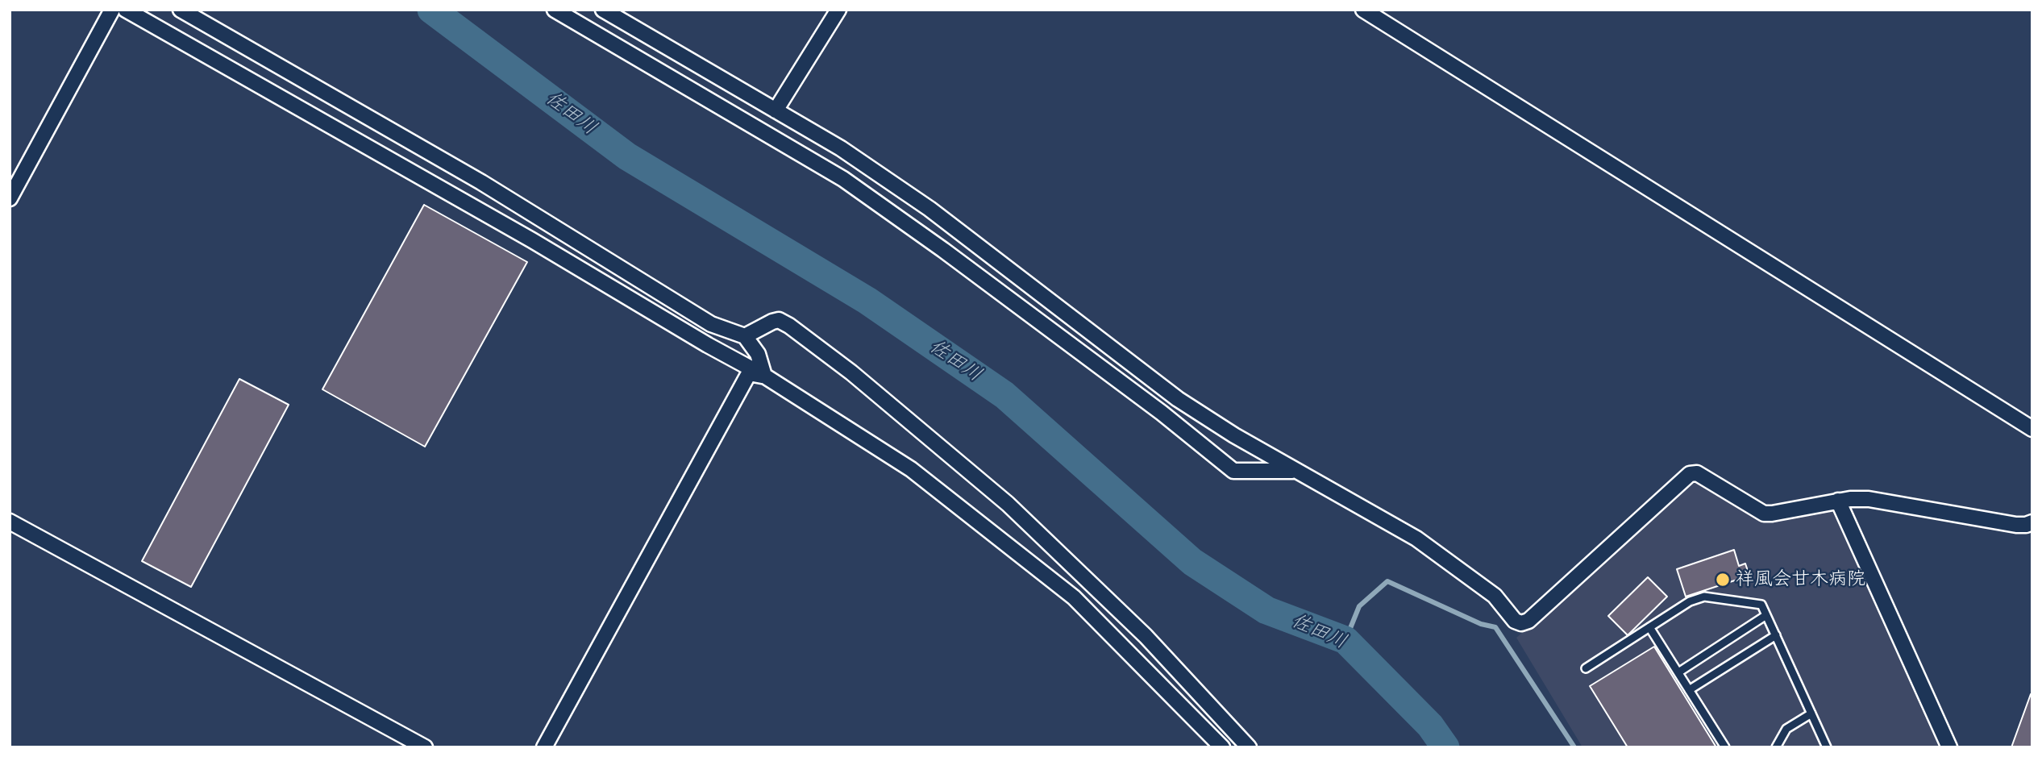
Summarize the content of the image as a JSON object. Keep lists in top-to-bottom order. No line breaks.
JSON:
{"water":["佐田川"],"places":["祥風会甘木病院"]}
